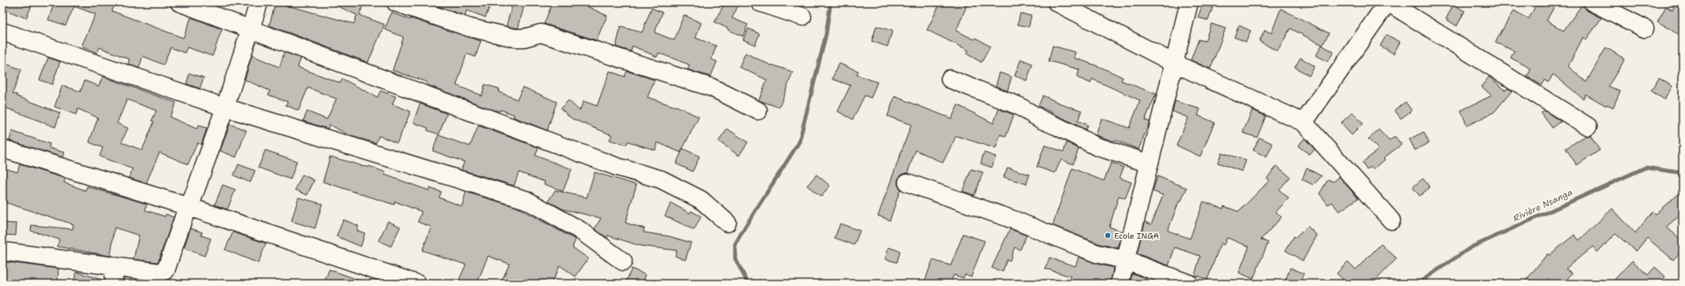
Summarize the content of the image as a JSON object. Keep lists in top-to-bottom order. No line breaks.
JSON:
{"water":["Rivière Nsanga"],"places":["Ecole INGA"]}
